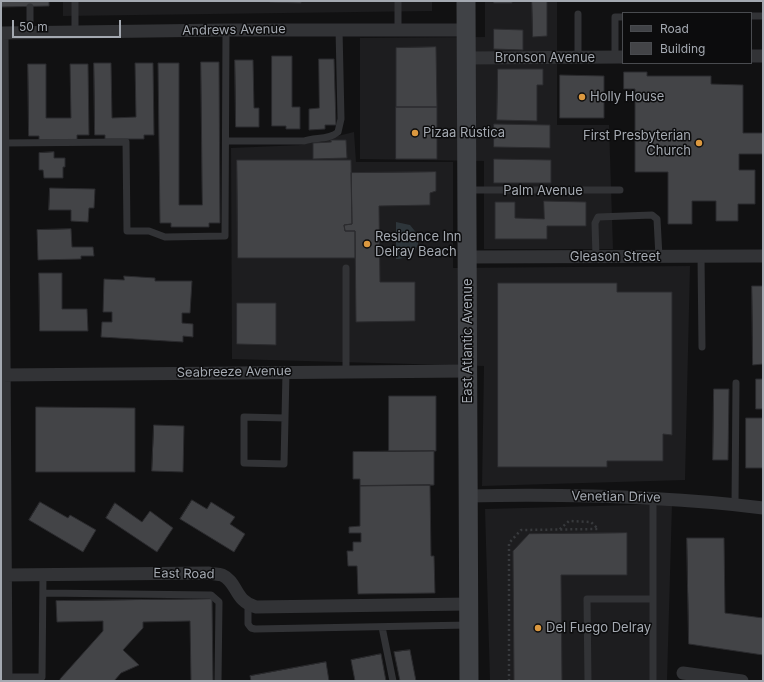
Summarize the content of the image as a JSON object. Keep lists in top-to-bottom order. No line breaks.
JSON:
{"streets":{"main road":["East Atlantic Avenue"],"street":["Andrews Avenue","Bronson Avenue","Gleason Street","Seabreeze Avenue","Venetian Drive","East Road"],"lane":["Palm Avenue"]},"crossings":[["Andrews Avenue","East Atlantic Avenue"],["Bronson Avenue","East Atlantic Avenue"],["Palm Avenue","East Atlantic Avenue"],["Gleason Street","East Atlantic Avenue"],["East Atlantic Avenue","Seabreeze Avenue"],["East Atlantic Avenue","Venetian Drive"]],"places":["Holly House","Pizaa Rústica","First Presbyterian Church","Residence Inn Delray Beach","Del Fuego Delray"],"legend":["Road","Building"],"scale_bar":"50 m"}
